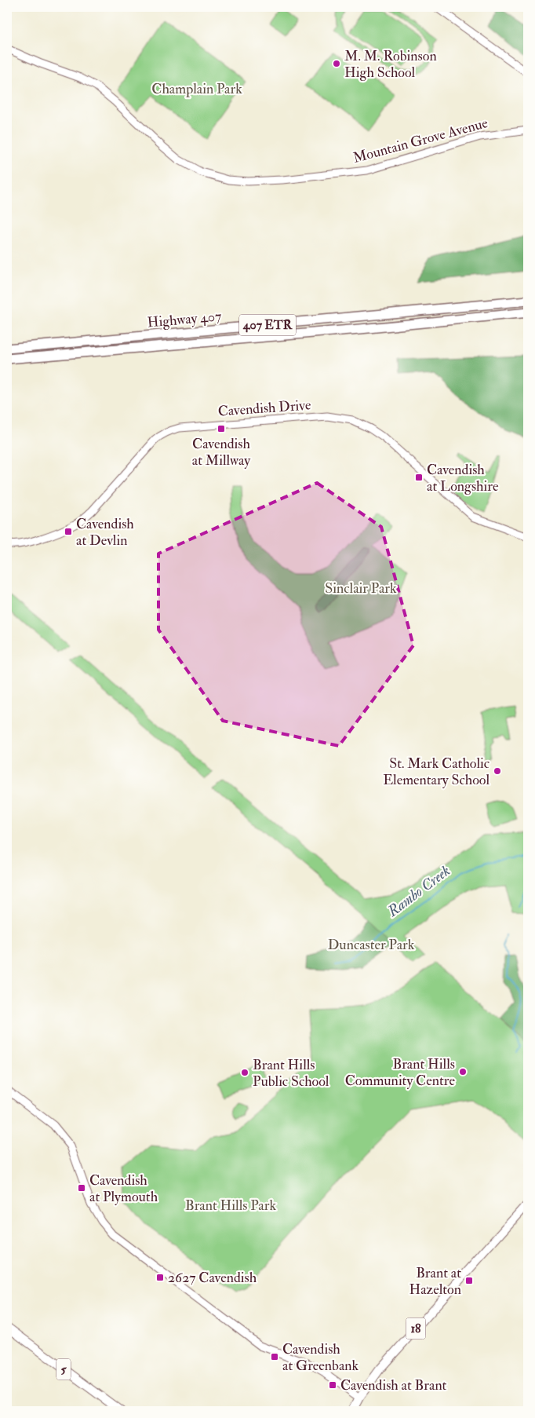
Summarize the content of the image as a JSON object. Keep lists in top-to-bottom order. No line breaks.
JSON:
{"streets":{"highway":["Highway 407","407 ETR"],"main road":["18","5"],"street":["Mountain Grove Avenue","Cavendish Drive"]},"water":["Rambo Creek"],"parks":["Champlain Park","Sinclair Park","Duncaster Park","Brant Hills Park"],"places":{"other":["M. M. Robinson High School","St. Mark Catholic Elementary School","Brant Hills Community Centre","Brant Hills Public School"],"transit":["Cavendish at Millway","Cavendish at Longshire","Cavendish at Devlin","Cavendish at Plymouth","2627 Cavendish","Brant at Hazelton","Cavendish at Greenbank","Cavendish at Brant"]}}
